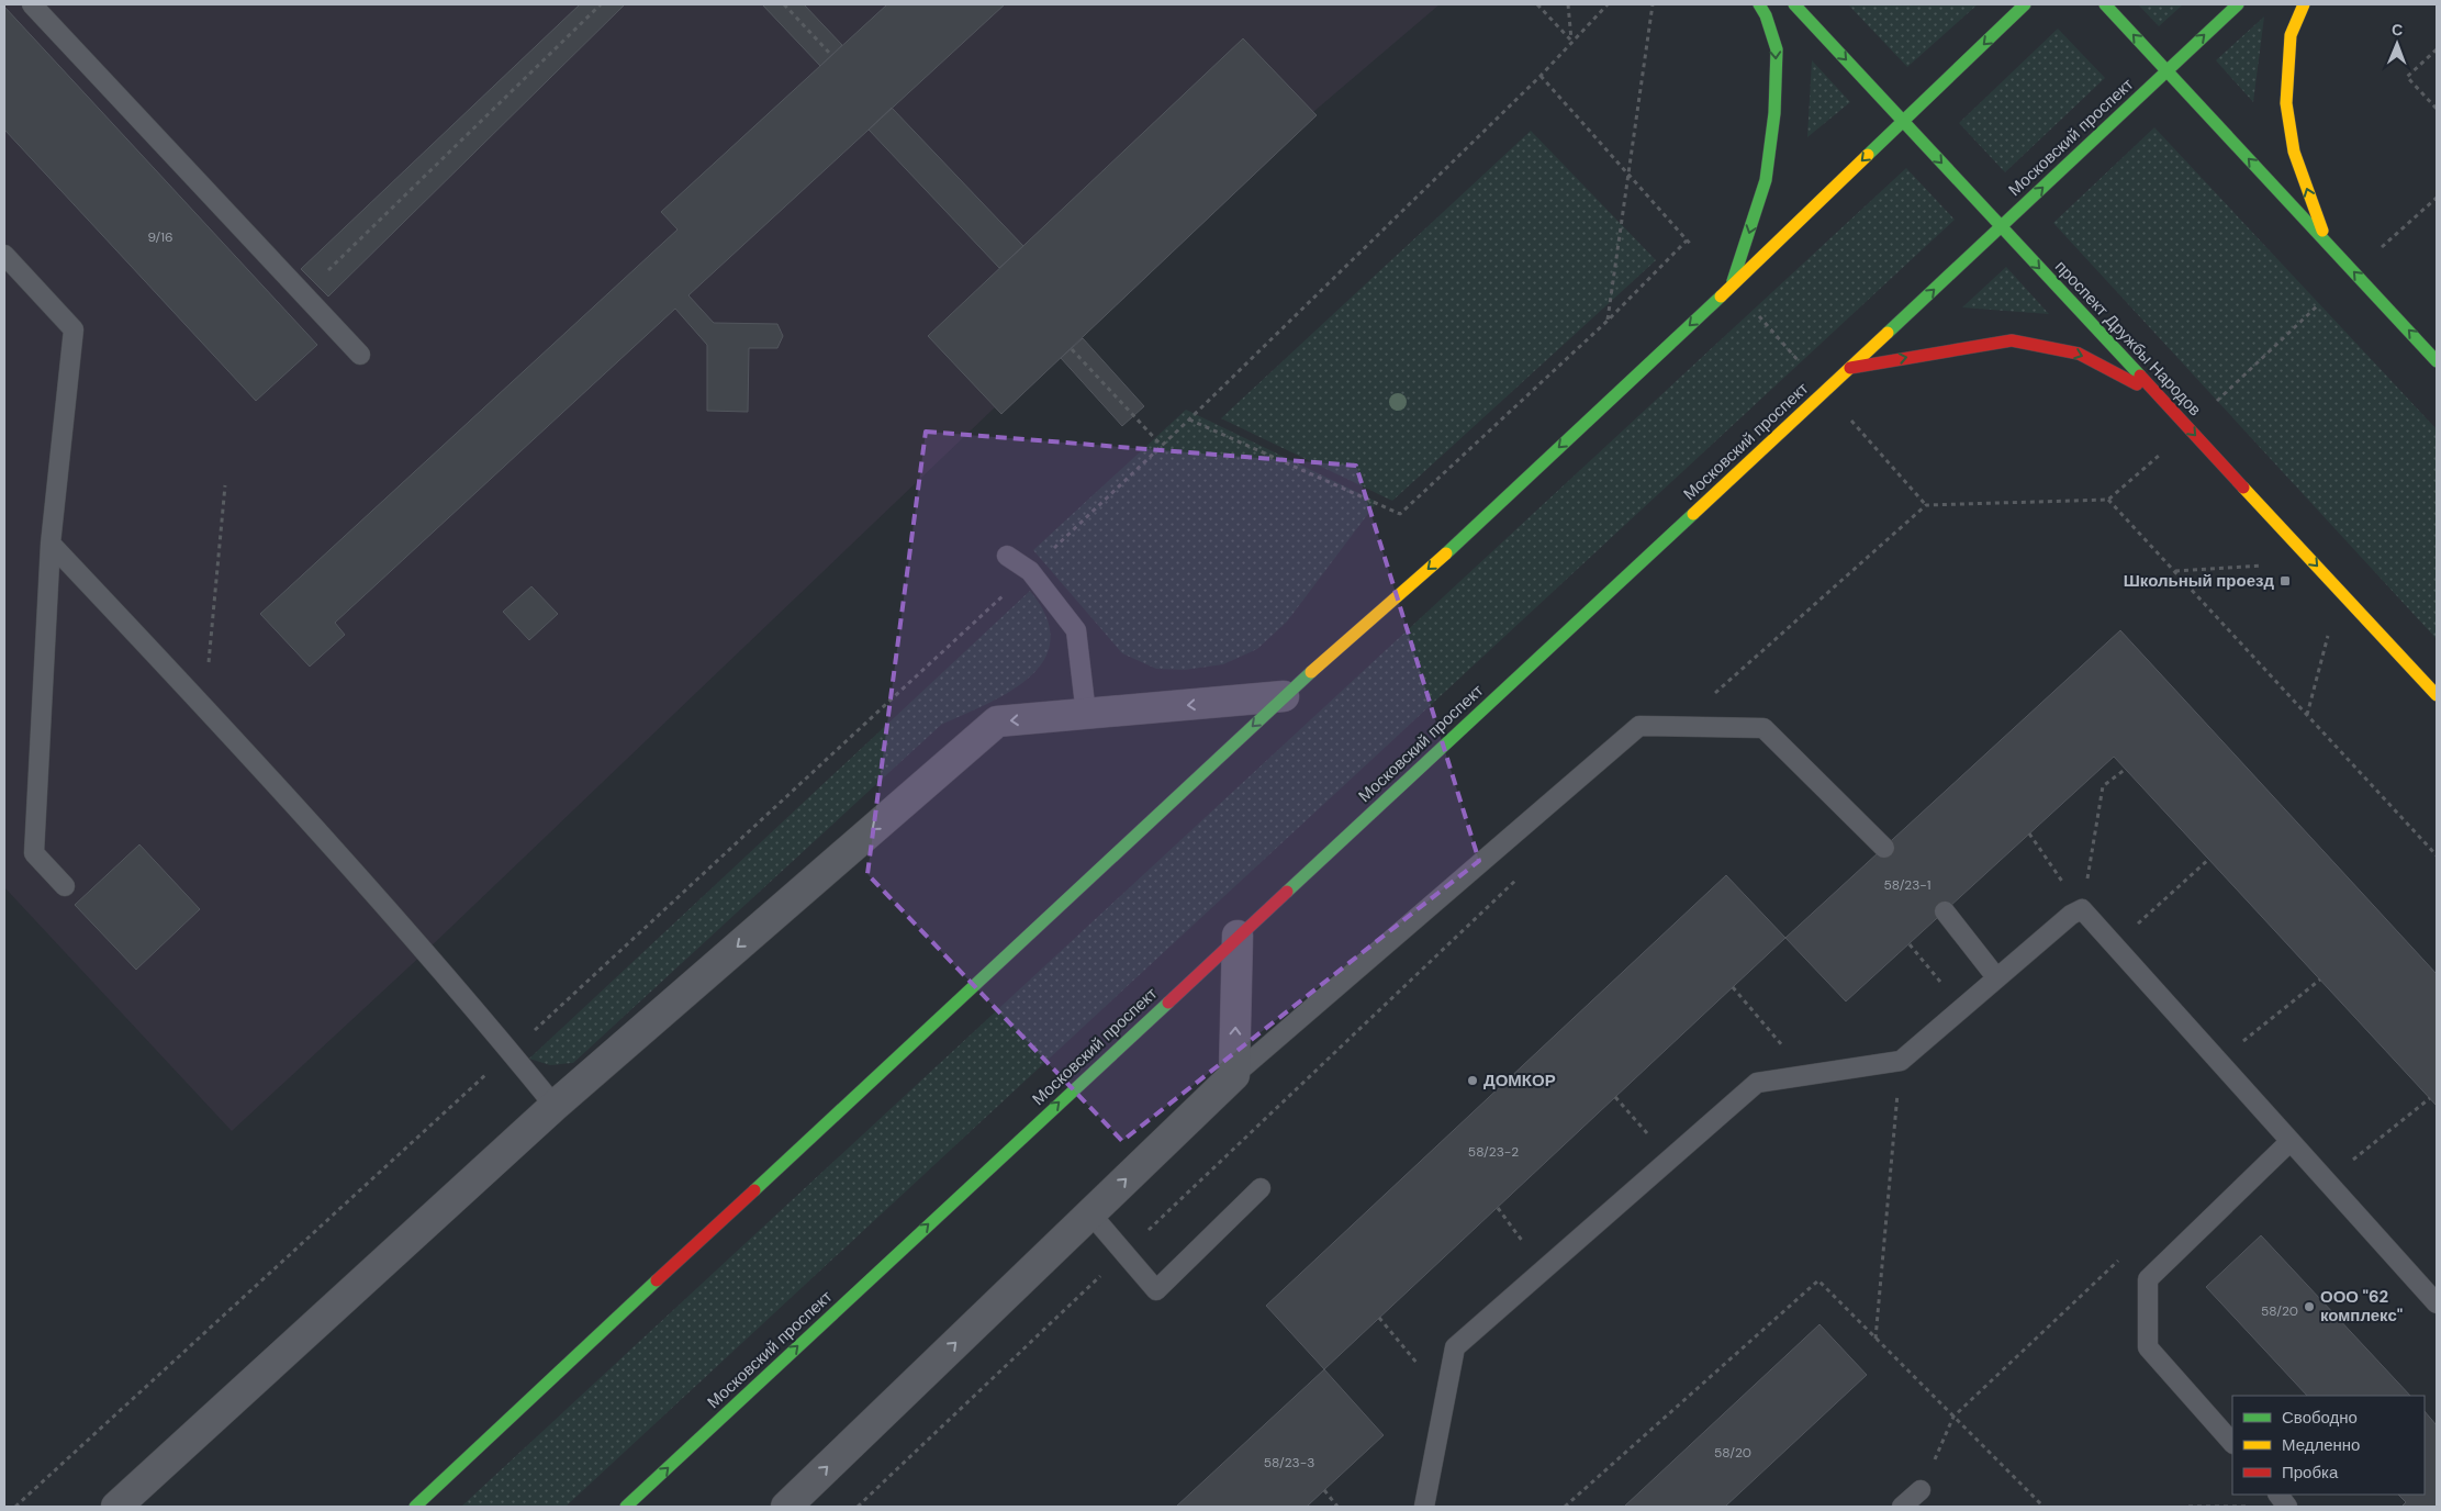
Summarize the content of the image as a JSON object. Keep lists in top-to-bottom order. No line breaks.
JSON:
{"streets":{"main road":["Московский проспект","проспект Дружбы Народов"]},"crossings":[["Московский проспект","проспект Дружбы Народов"]],"one_way":["Московский проспект","проспект Дружбы Народов"],"places":{"transit":["Школьный проезд"],"other":["ДОМКОР","ООО \"62 комплекс\""]},"house_numbers":["9/16","58/23-1","58/23-2","58/20","58/20","58/23-3"],"legend":["Свободно","Медленно","Пробка"],"north":"top"}
